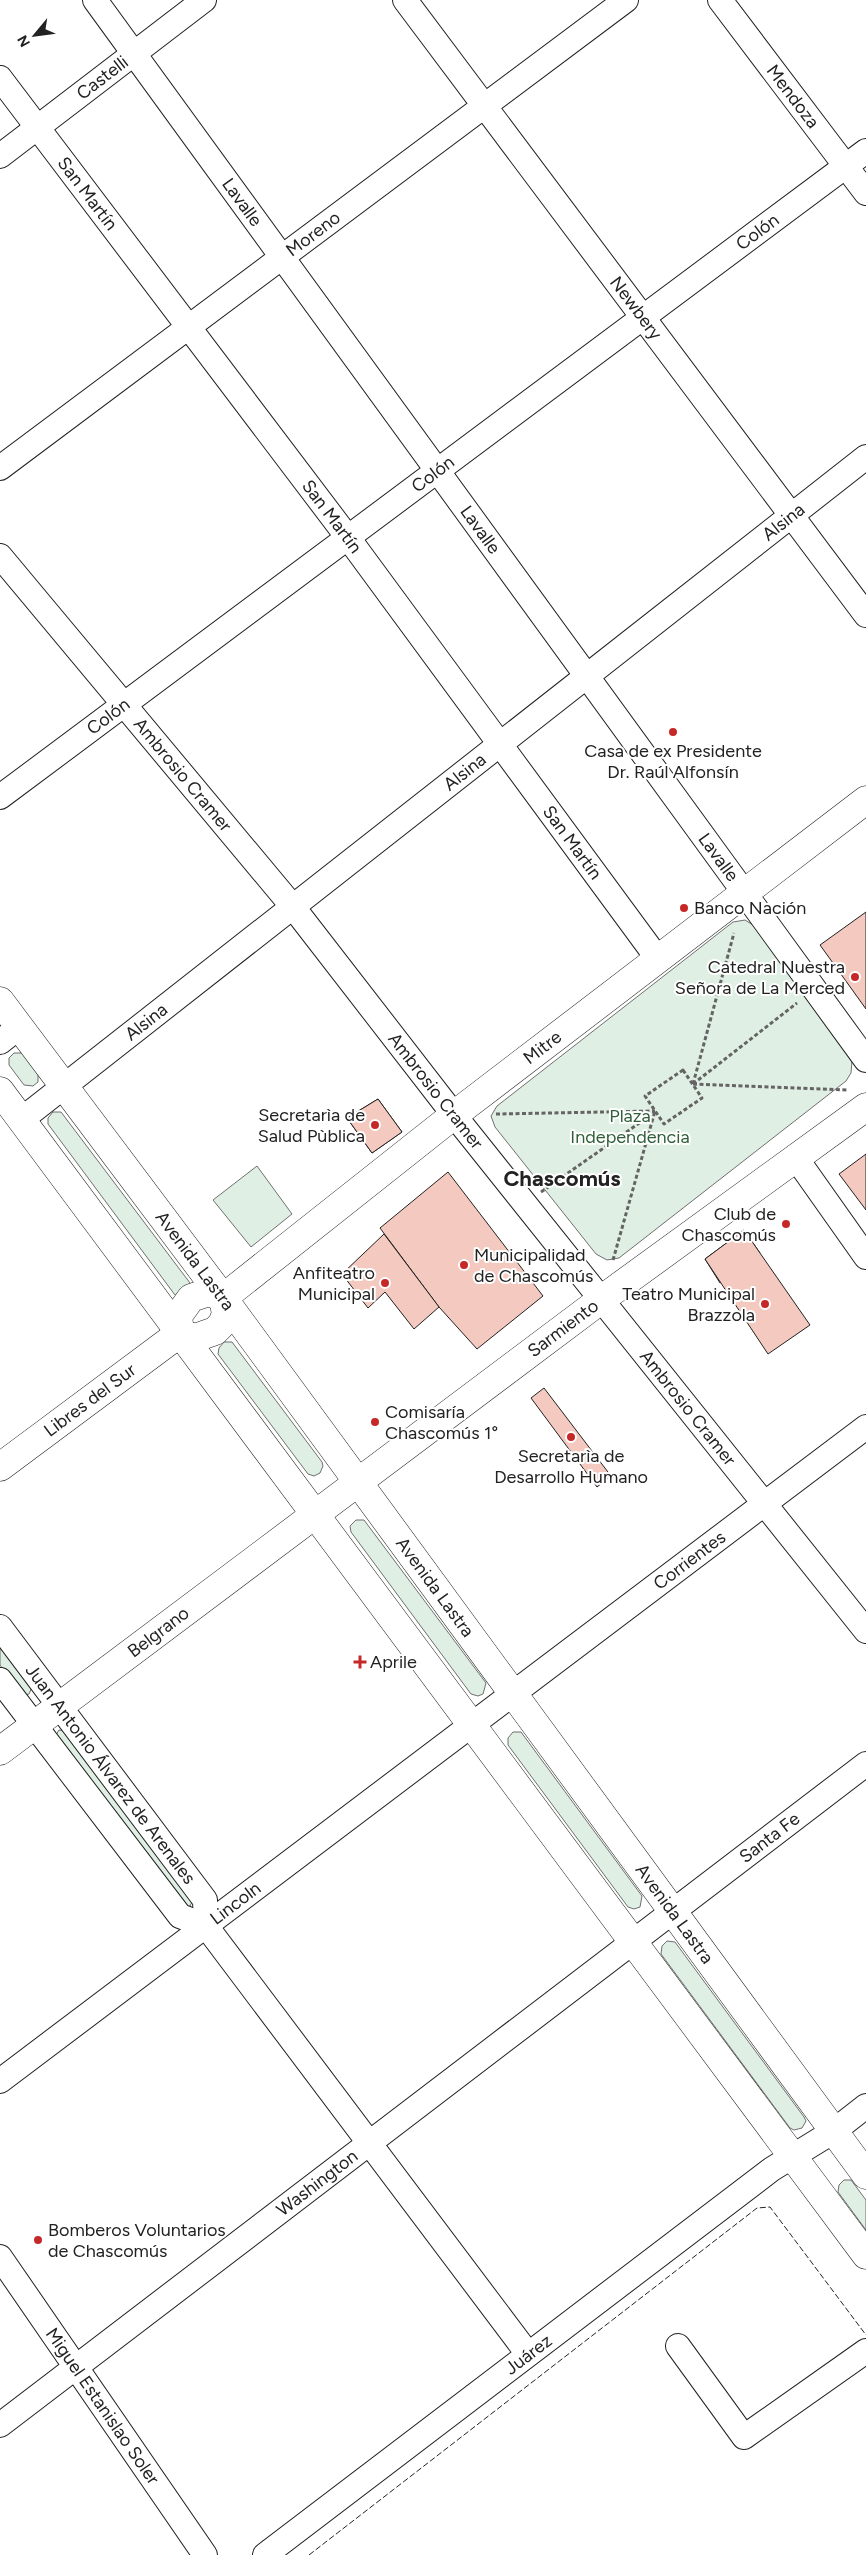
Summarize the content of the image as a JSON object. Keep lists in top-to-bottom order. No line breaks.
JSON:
{"streets":{"main road":["Mitre","Avenida Lastra","Sarmiento","Libres del Sur","Belgrano"],"street":["Castelli","Mendoza","San Martín","Lavalle","Colón","Moreno","Newbery","Alsina","Ambrosio Cramer","Corrientes","Juan Antonio Álvarez de Arenales","Santa Fe","Lincoln","Washington","Juárez","Miguel Estanislao Soler"]},"crossings":[["Castelli","San Martín"],["Castelli","Lavalle"],["Mendoza","Colón"],["San Martín","Colón"],["San Martín","Moreno"],["San Martín","Alsina"],["San Martín","Mitre"],["Lavalle","Colón"],["Lavalle","Moreno"],["Lavalle","Alsina"],["Lavalle","Mitre"],["Colón","Newbery"],["Colón","Ambrosio Cramer"],["Moreno","Newbery"],["Newbery","Alsina"],["Alsina","Ambrosio Cramer"],["Alsina","Avenida Lastra"],["Ambrosio Cramer","Mitre"],["Ambrosio Cramer","Sarmiento"],["Ambrosio Cramer","Corrientes"],["Mitre","Avenida Lastra"],["Avenida Lastra","Sarmiento"],["Avenida Lastra","Corrientes"],["Avenida Lastra","Santa Fe"],["Avenida Lastra","Juárez"],["Sarmiento","Belgrano"],["Corrientes","Lincoln"],["Belgrano","Juan Antonio Álvarez de Arenales"],["Juan Antonio Álvarez de Arenales","Lincoln"],["Santa Fe","Washington"],["Washington","Miguel Estanislao Soler"]],"districts":["Chascomús"],"parks":["Plaza Independencia"],"places":{"other":["Casa de ex Presidente Dr. Raúl Alfonsín","Banco Nación","Catedral Nuestra Señora de La Merced","Secretarìa de Salud Pùblica","Club de Chascomús","Municipalidad de Chascomús","Anfiteatro Municipal","Teatro Municipal Brazzola","Comisaría Chascomús 1°","Secretarìa de Desarrollo Humano","Bomberos Voluntarios de Chascomús"],"health":["Aprile"]},"north":"bottom left"}
